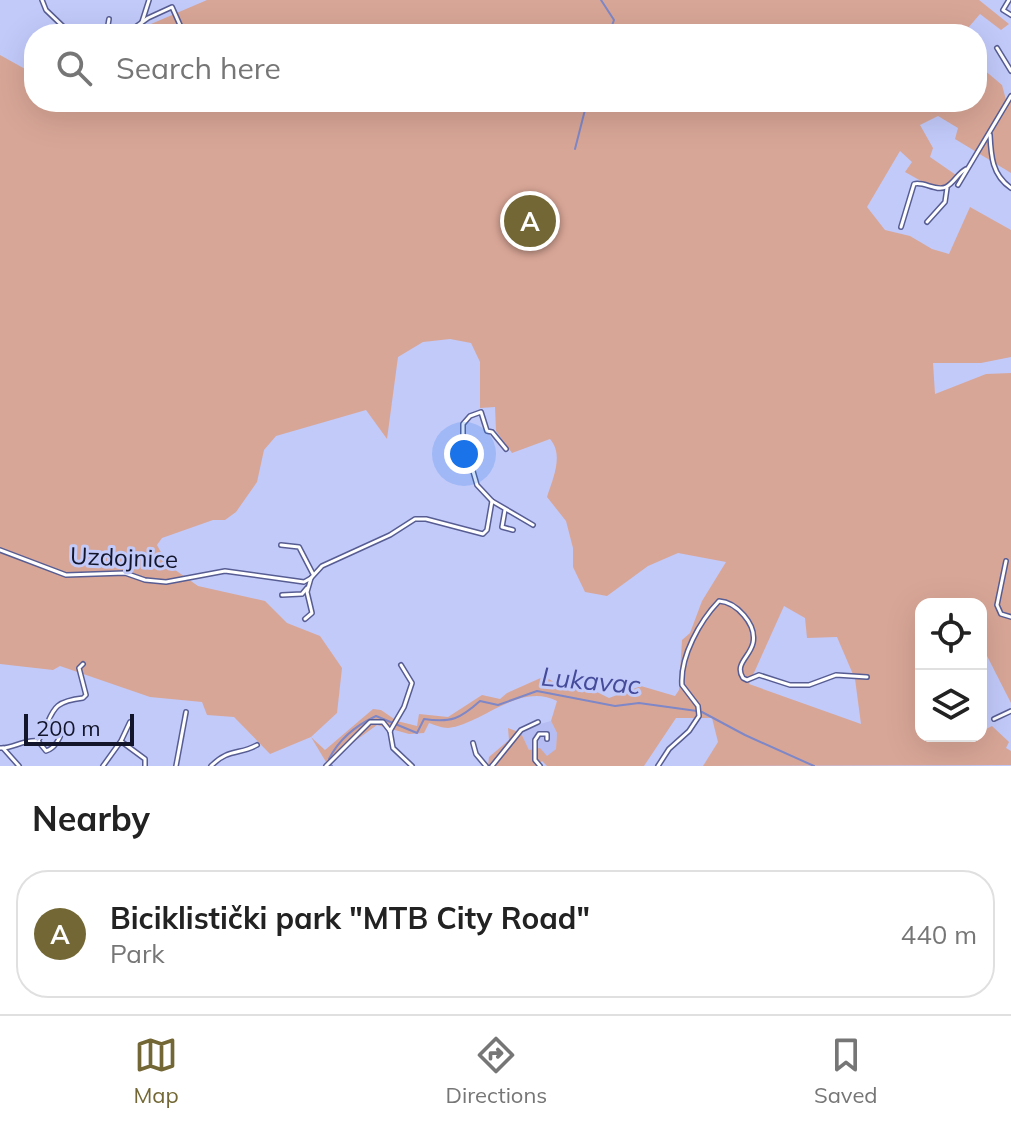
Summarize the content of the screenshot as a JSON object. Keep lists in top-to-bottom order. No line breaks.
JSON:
{"streets":{"street":["Uzdojnice"]},"water":["Lukavac"],"scale_bar":"200 m","page":{"search":"Search here","pins":"A","scale":"200 m","heading":"Nearby","list":[{"mark":"A","name":"Biciklistički park \"MTB City Road\"","note":"Park","value":"440 m"}],"nav":["Map","Directions","Saved"]}}
